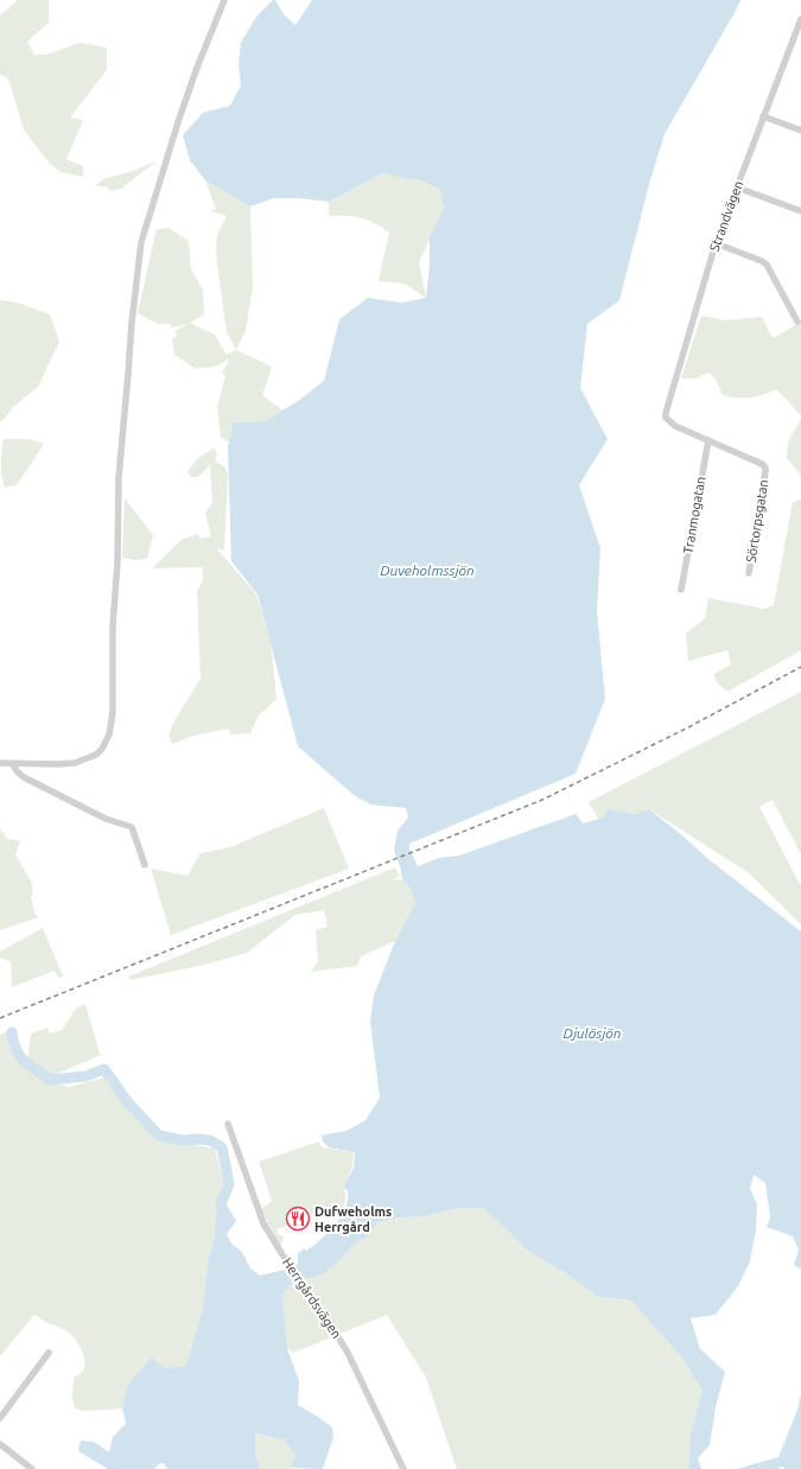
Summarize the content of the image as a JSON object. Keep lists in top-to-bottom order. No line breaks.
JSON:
{"streets":{"street":["Strandvägen","Tranmogatan","Sörtorpsgatan","Herrgårdsvägen"]},"crossings":[["Strandvägen","Sörtorpsgatan"],["Tranmogatan","Sörtorpsgatan"]],"water":["Duveholmssjön","Djulösjön"],"places":{"restaurant":["Dufweholms Herrgård"]}}
